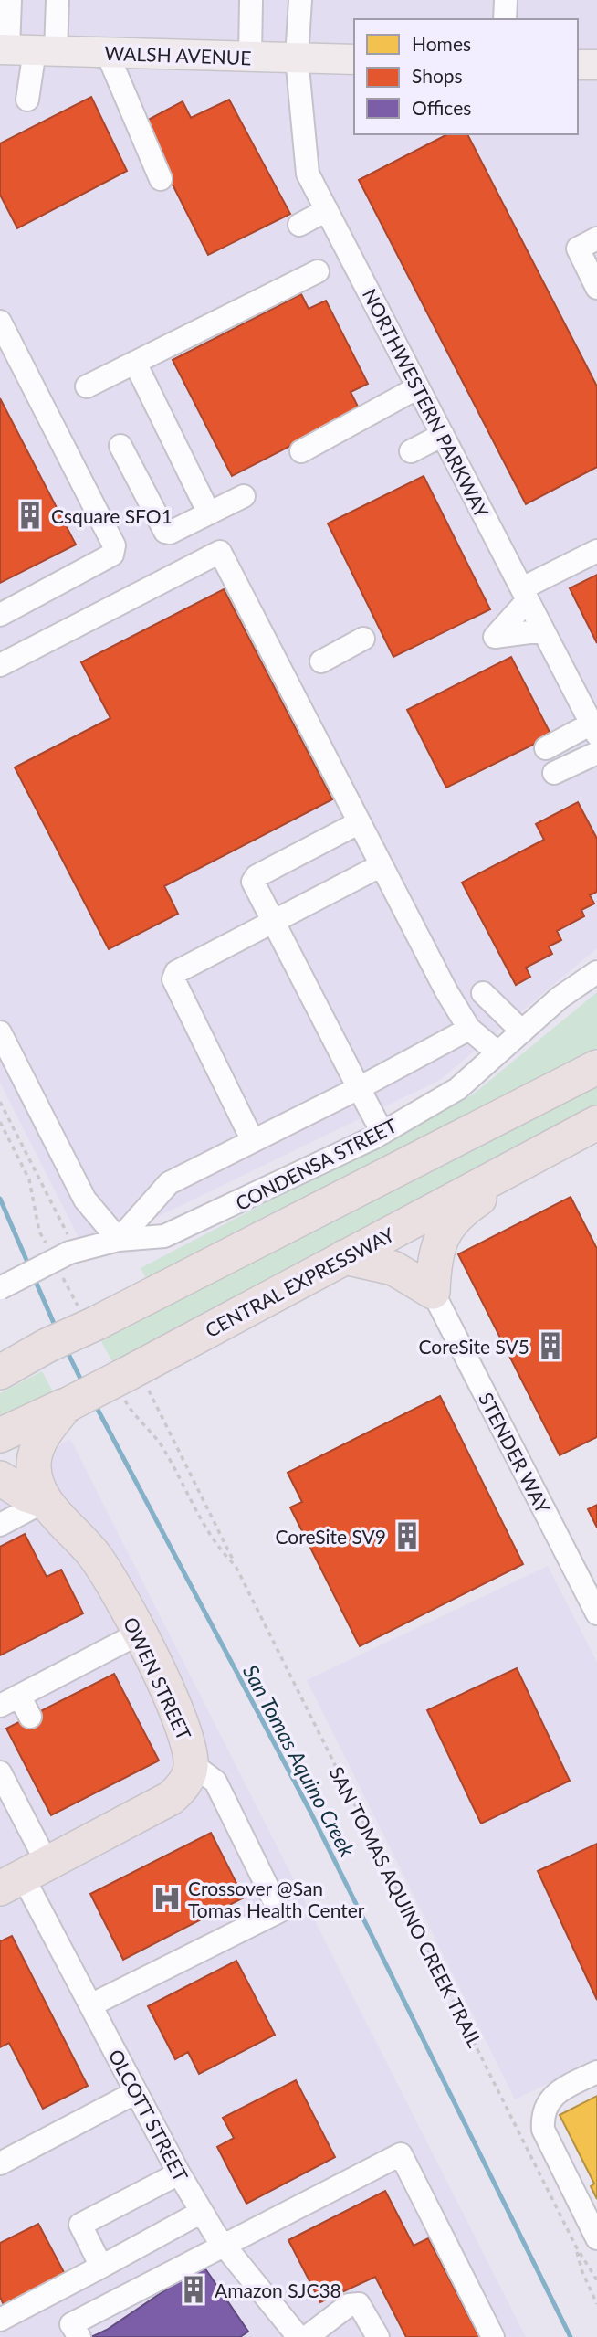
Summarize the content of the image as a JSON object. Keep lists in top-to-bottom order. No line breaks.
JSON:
{"streets":{"highway":["CENTRAL EXPRESSWAY","OWEN STREET"],"main road":["WALSH AVENUE"],"street":["NORTHWESTERN PARKWAY","CONDENSA STREET","STENDER WAY","OLCOTT STREET"],"path":["SAN TOMAS AQUINO CREEK TRAIL"]},"crossings":[["WALSH AVENUE","NORTHWESTERN PARKWAY"],["CENTRAL EXPRESSWAY","SAN TOMAS AQUINO CREEK TRAIL"],["OWEN STREET","OLCOTT STREET"]],"water":["San Tomas Aquino Creek"],"places":{"building":["Csquare SFO1","CoreSite SV5","CoreSite SV9","Amazon SJC38"],"hospital":["Crossover @San Tomas Health Center"]},"legend":["Homes","Shops","Offices"]}
